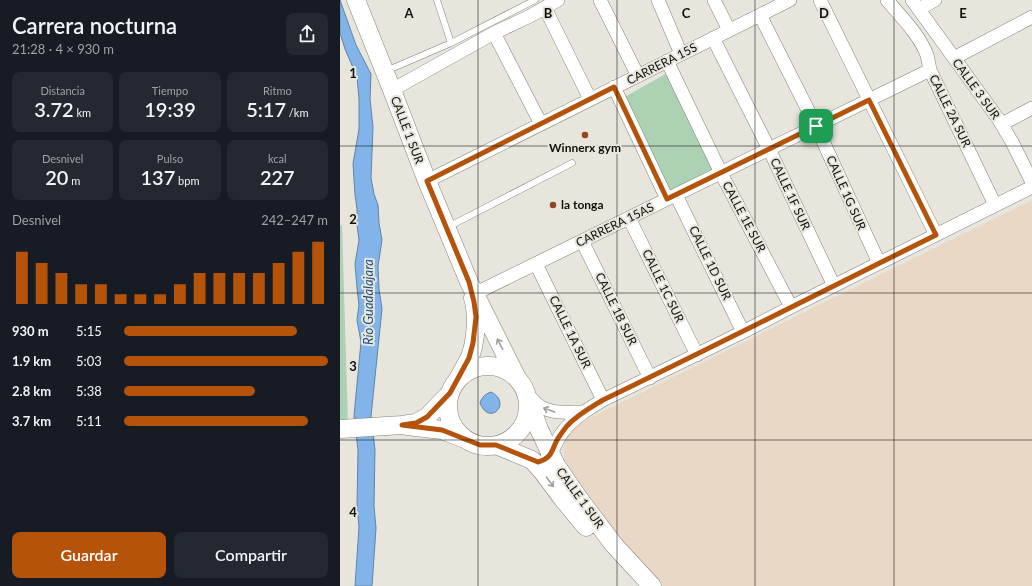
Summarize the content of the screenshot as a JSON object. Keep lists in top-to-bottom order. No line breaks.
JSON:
{"streets":{"main road":["CALLE 1 SUR"],"street":["CARRERA 15S","CALLE 3 SUR","CALLE 2A SUR","CALLE 1G SUR","CALLE 1F SUR","CALLE 1E SUR","CARRERA 15AS","CALLE 1D SUR","CALLE 1C SUR","CALLE 1B SUR","CALLE 1A SUR"]},"crossings":[["CARRERA 15S","CALLE 1 SUR"],["CARRERA 15S","CALLE 1G SUR"],["CARRERA 15S","CALLE 1F SUR"],["CARRERA 15S","CALLE 1E SUR"],["CALLE 2A SUR","CARRERA 15AS"],["CALLE 1 SUR","CARRERA 15AS"],["CALLE 1G SUR","CARRERA 15AS"],["CALLE 1F SUR","CARRERA 15AS"],["CALLE 1E SUR","CARRERA 15AS"],["CARRERA 15AS","CALLE 1D SUR"],["CARRERA 15AS","CALLE 1C SUR"],["CARRERA 15AS","CALLE 1B SUR"],["CARRERA 15AS","CALLE 1A SUR"]],"water":["Río Guadalajara"],"places":["Winnerx gym","la tonga"],"page":{"heading":["Carrera nocturna","21:28 · 4 × 930 m"],"stats":[["Distancia","3.72 km"],["Tiempo","19:39"],["Ritmo","5:17 /km"],["Desnivel","20 m"],["Pulso","137 bpm"],["kcal","227"]],"chart":["Desnivel","242–247 m"],"list":[{"name":"930 m","note":"5:15"},{"name":"1.9 km","note":"5:03"},{"name":"2.8 km","note":"5:38"},{"name":"3.7 km","note":"5:11"}],"buttons":["Guardar","Compartir"]},"grid":{"columns":["A","B","C","D","E"],"rows":["1","2","3","4"]}}
